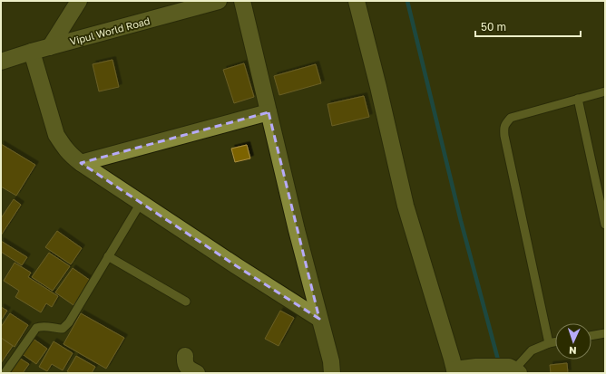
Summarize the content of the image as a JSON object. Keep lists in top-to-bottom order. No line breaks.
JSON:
{"streets":{"street":["Vipul World Road"]},"scale_bar":"50 m","north":"bottom"}
